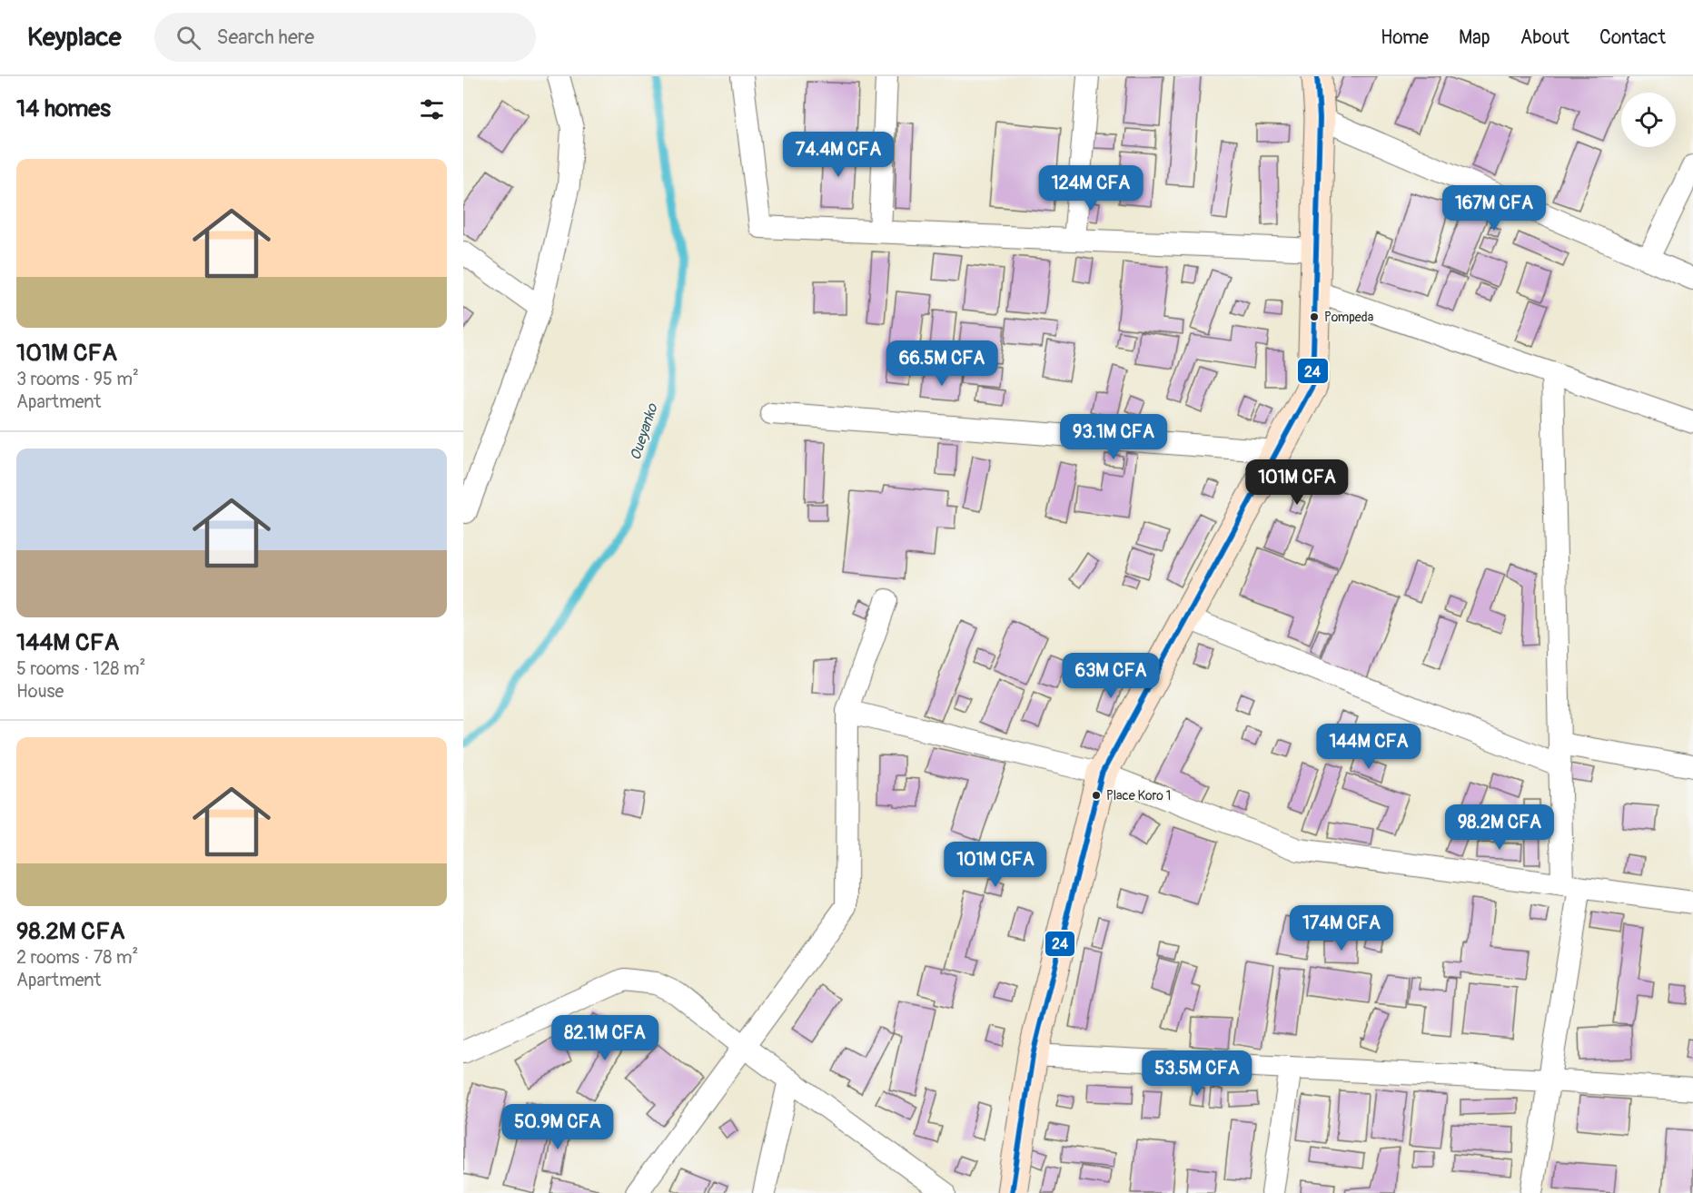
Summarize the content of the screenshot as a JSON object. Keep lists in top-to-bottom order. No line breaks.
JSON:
{"water":["Oueyanko"],"places":["Pompeda","Place Koro 1"],"lines":["transit line 24"],"page":{"header":"Keyplace","search":"Search here","nav":["Home","Map","About","Contact"],"heading":"14 homes","price":["74.4M CFA","124M CFA","167M CFA","66.5M CFA","93.1M CFA","101M CFA","63M CFA","144M CFA","98.2M CFA","101M CFA","174M CFA","82.1M CFA","53.5M CFA","50.9M CFA"],"list":[{"name":"101M CFA","note":"3 rooms · 95 m² · Apartment"},{"name":"144M CFA","note":"5 rooms · 128 m² · House"},{"name":"98.2M CFA","note":"2 rooms · 78 m² · Apartment"}]}}
